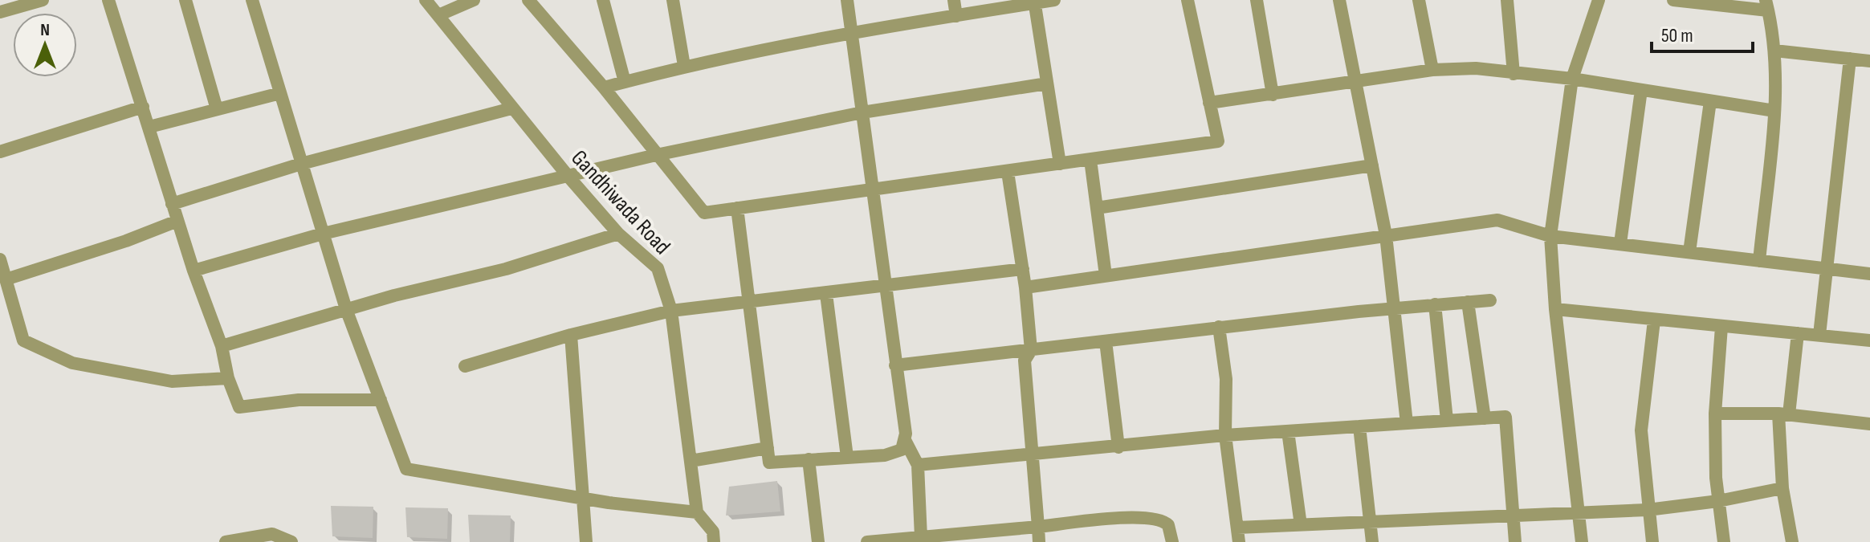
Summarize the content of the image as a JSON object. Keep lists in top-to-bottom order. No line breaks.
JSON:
{"streets":{"street":["Gandhiwada Road"]},"scale_bar":"50 m","north":"top"}
